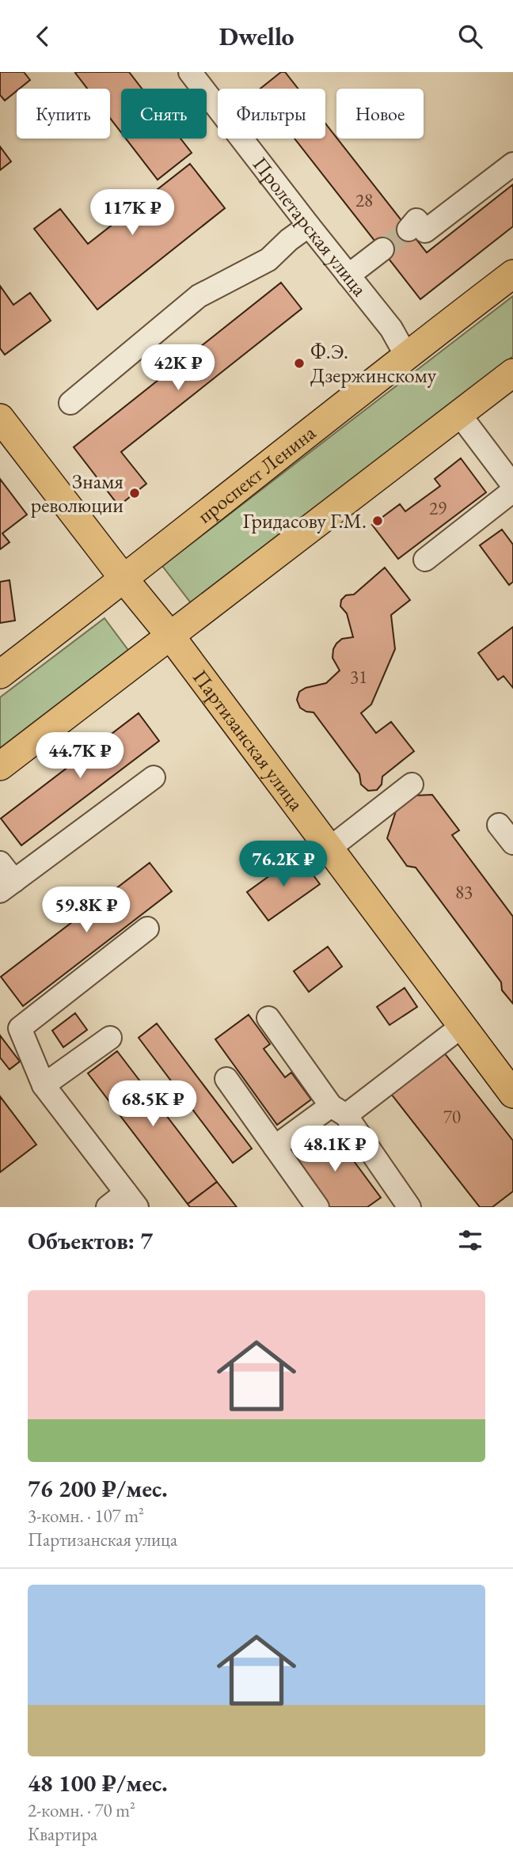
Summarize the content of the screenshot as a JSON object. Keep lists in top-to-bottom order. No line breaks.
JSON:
{"streets":{"main road":["проспект Ленина","Партизанская улица"],"street":["Пролетарская улица"]},"crossings":[["Пролетарская улица","проспект Ленина"],["проспект Ленина","Партизанская улица"]],"places":["Ф.Э. Дзержинскому","Знамя революции","Гридасову Г.М."],"house_numbers":["28","29","31","83","70"],"page":{"header":"Dwello","chip":["Купить","Снять","Фильтры","Новое"],"price":["117K ₽","42K ₽","44.7K ₽","76.2K ₽","59.8K ₽","68.5K ₽","48.1K ₽"],"heading":"Объектов: 7","list":[{"name":"76 200 ₽/мес.","note":"3-комн. · 107 m² · Партизанская улица"},{"name":"48 100 ₽/мес.","note":"2-комн. · 70 m² · Квартира"}]}}
